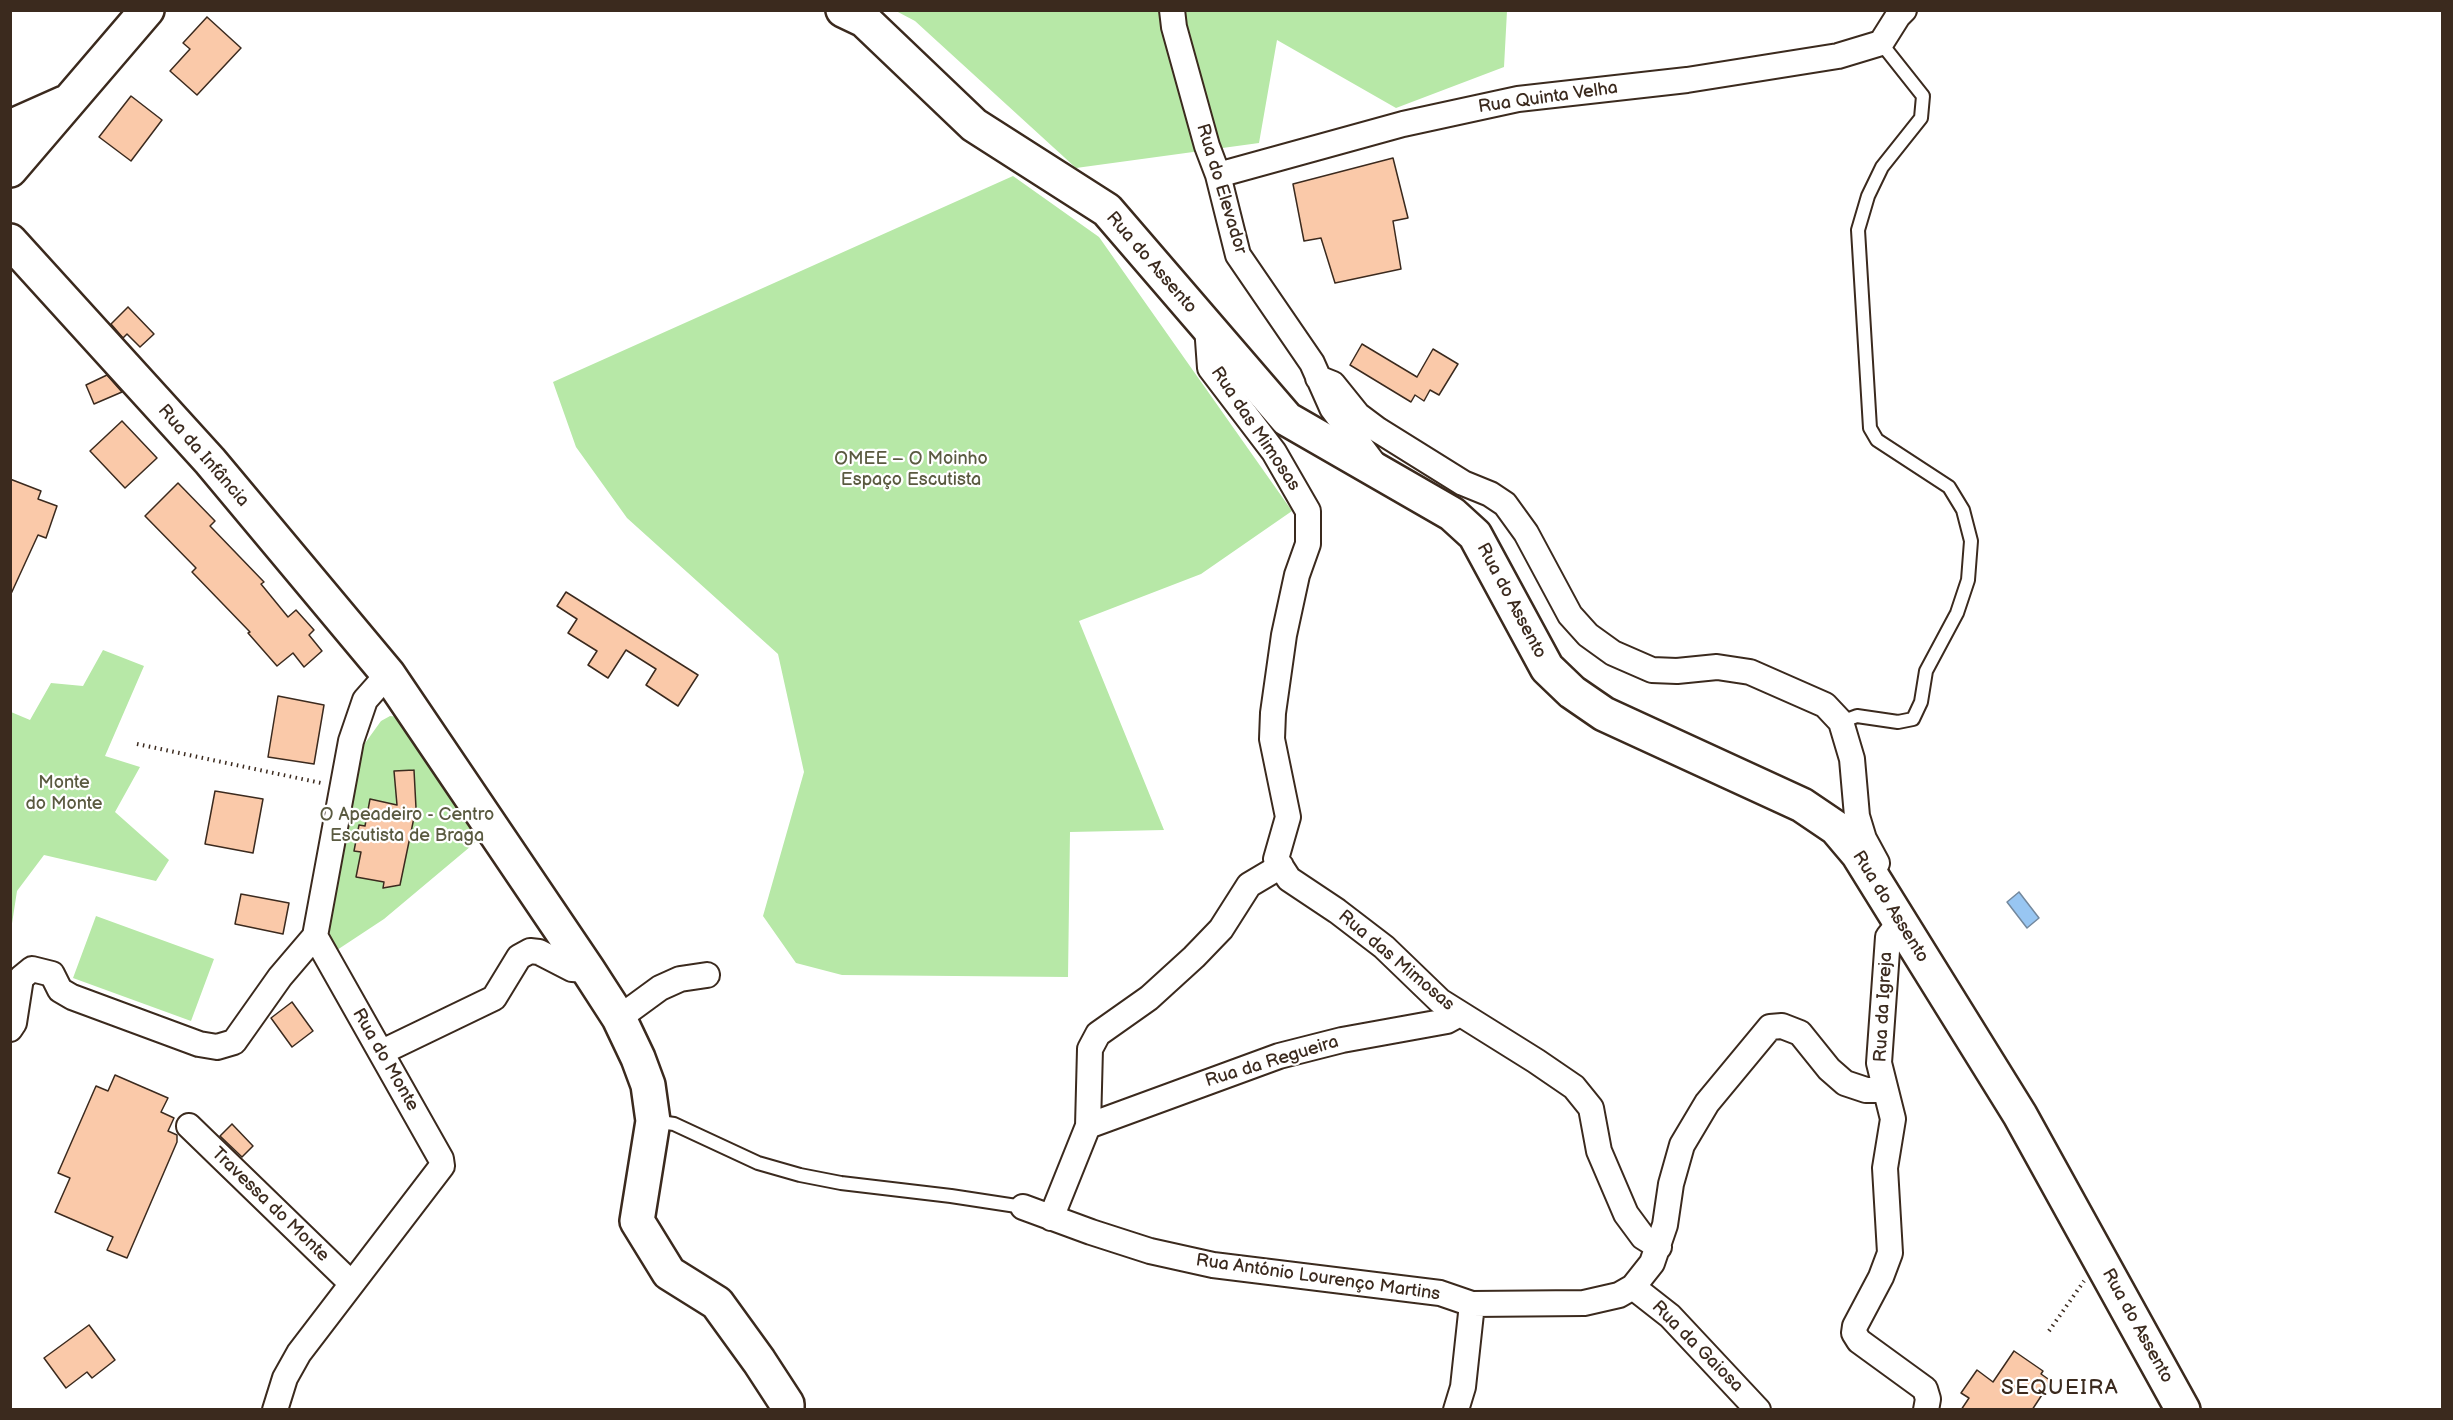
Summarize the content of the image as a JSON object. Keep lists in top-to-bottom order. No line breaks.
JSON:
{"streets":{"street":["Rua Quinta Velha","Rua do Elevador","Rua do Assento","Rua das Mimosas","Rua da Infância","Rua da Igreja","Rua do Monte","Rua da Regueira","Travessa do Monte","Rua António Lourenço Martins","Rua da Gaiosa"]},"crossings":[["Rua Quinta Velha","Rua do Elevador"],["Rua do Elevador","Rua do Assento"],["Rua do Assento","Rua das Mimosas"],["Rua do Assento","Rua da Igreja"],["Rua das Mimosas","Rua da Regueira"],["Rua das Mimosas","Rua António Lourenço Martins"],["Rua da Infância","Rua António Lourenço Martins"],["Rua da Igreja","Rua António Lourenço Martins"],["Rua do Monte","Travessa do Monte"],["Rua António Lourenço Martins","Rua da Gaiosa"]],"districts":["SEQUEIRA"],"parks":["OMEE – O Moinho Espaço Escutista","Monte do Monte","O Apeadeiro - Centro Escutista de Braga"]}
